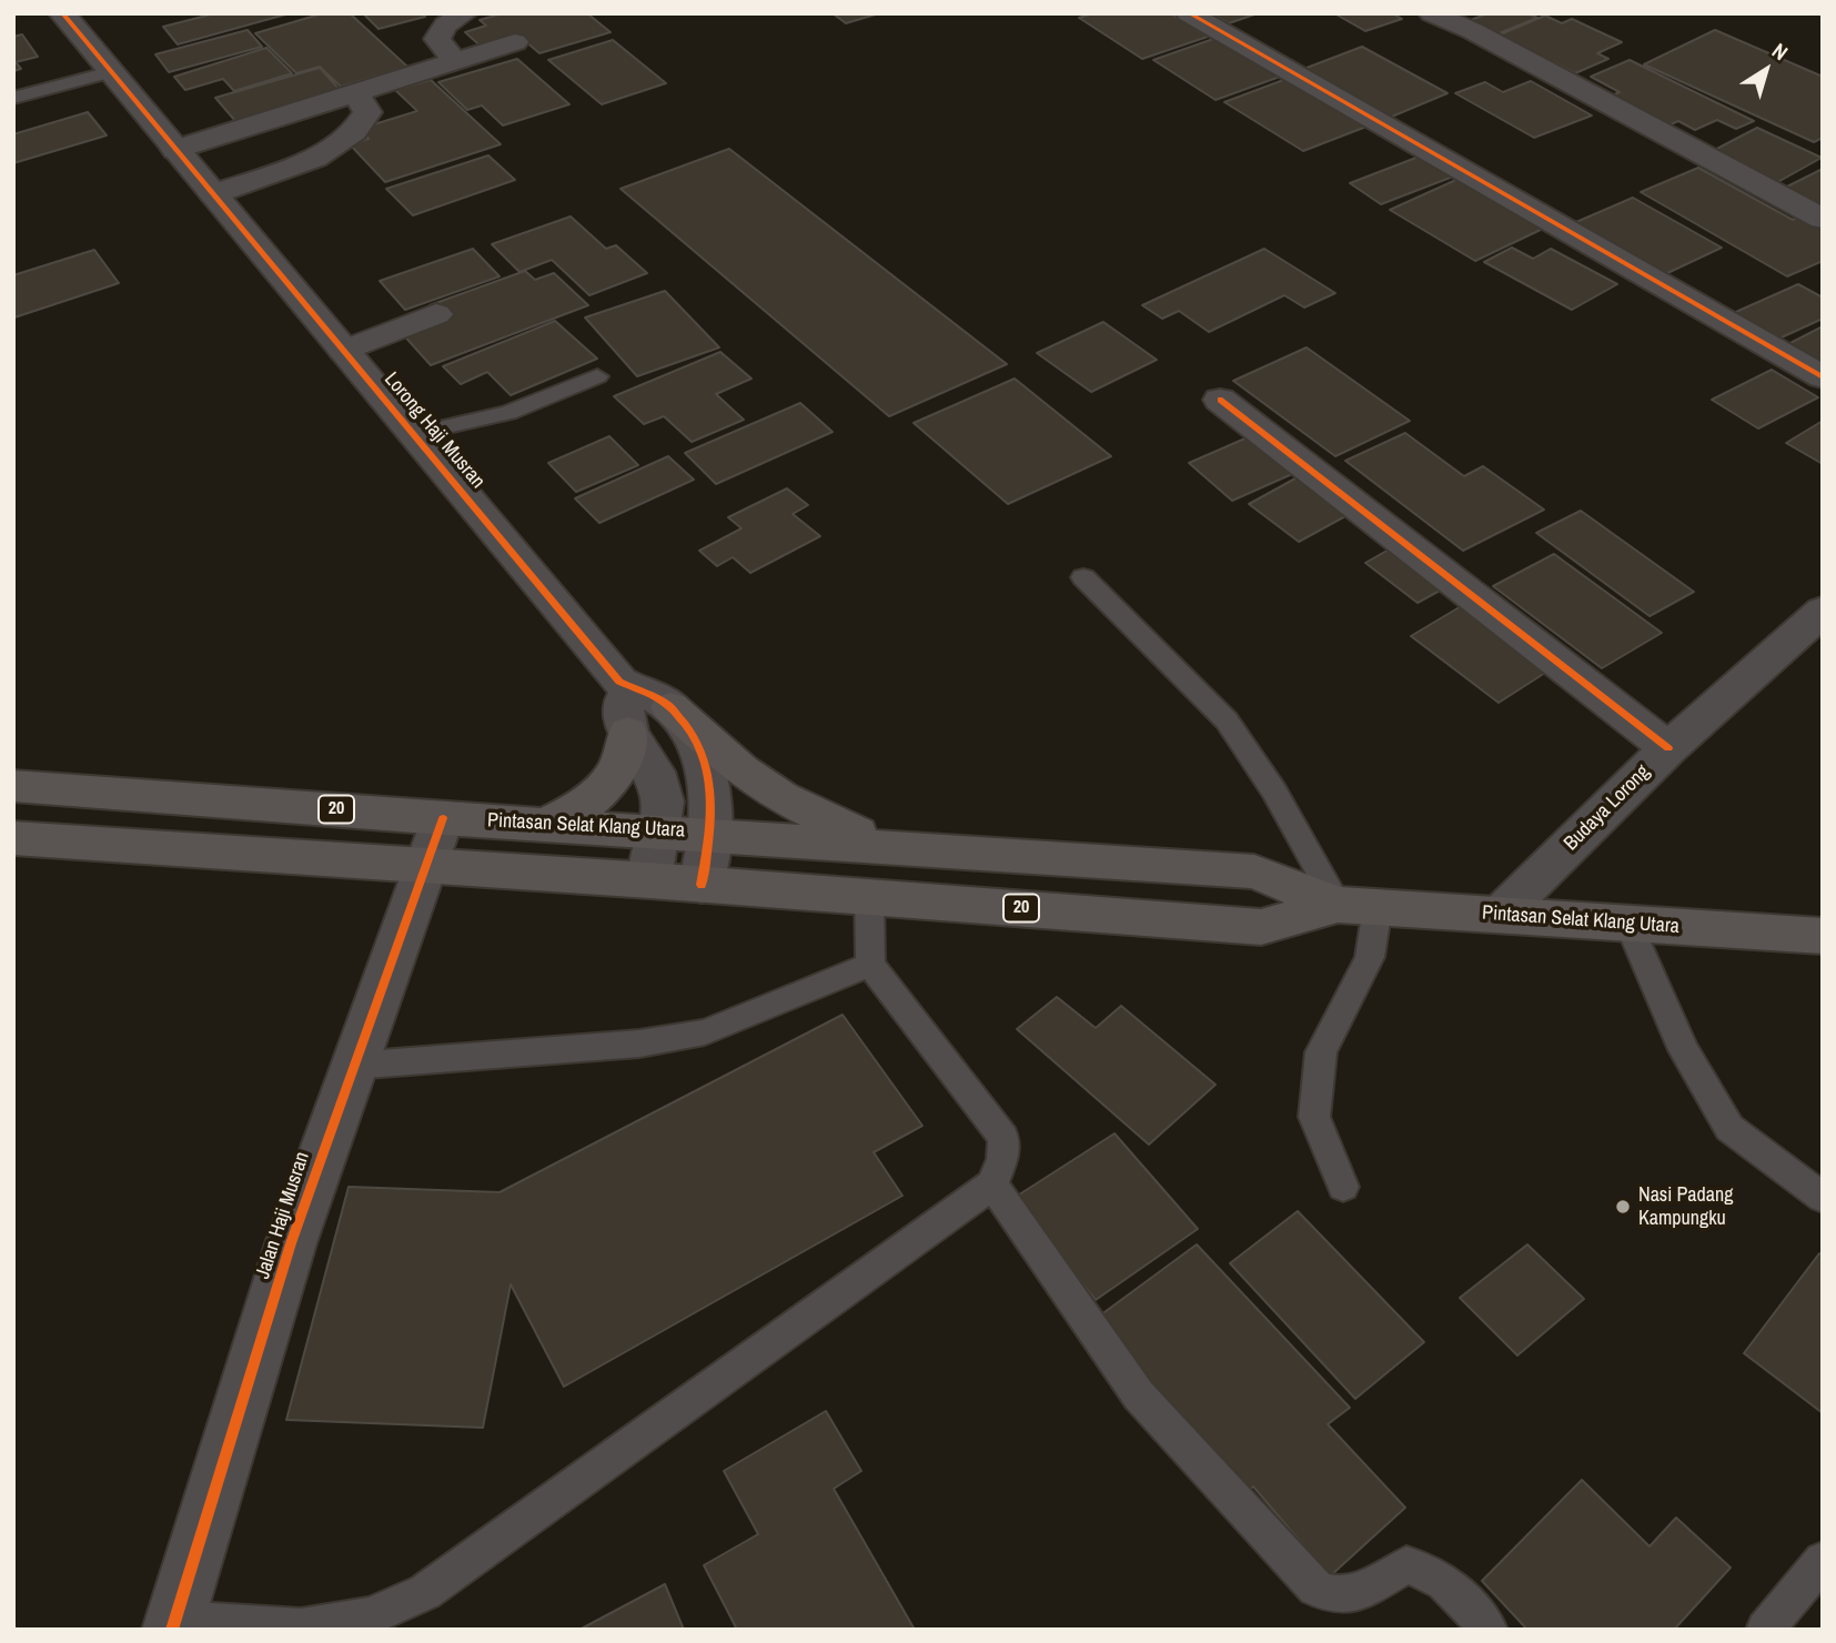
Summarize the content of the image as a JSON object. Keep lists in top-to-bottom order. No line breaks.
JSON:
{"streets":{"highway":["20","Pintasan Selat Klang Utara"],"street":["Lorong Haji Musran","Budaya Lorong","Jalan Haji Musran"]},"crossings":[["Lorong Haji Musran","Pintasan Selat Klang Utara"],["Budaya Lorong","Pintasan Selat Klang Utara"],["Pintasan Selat Klang Utara","Jalan Haji Musran"]],"places":["Nasi Padang Kampungku"],"north":"top right"}
